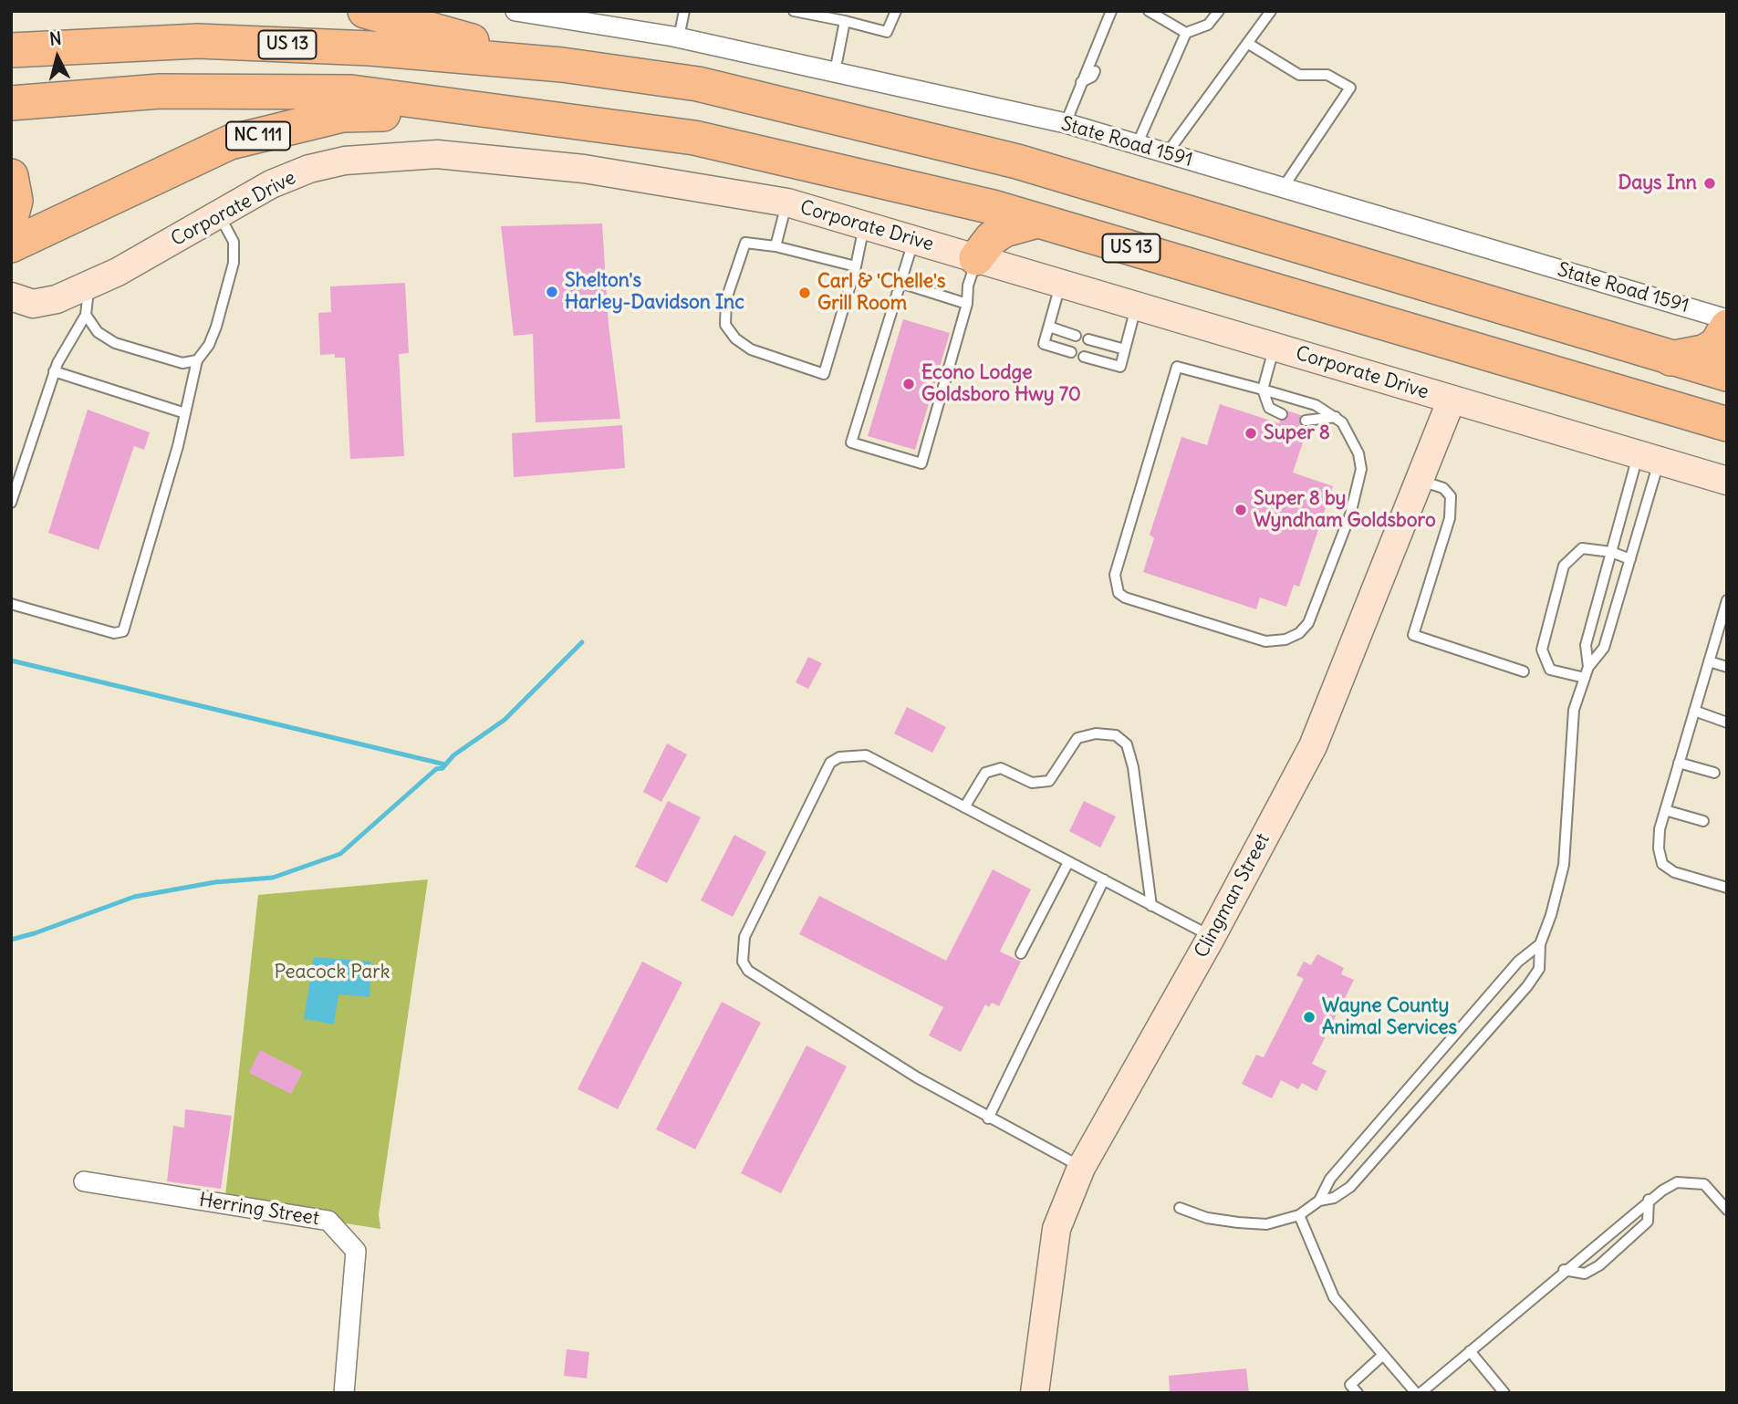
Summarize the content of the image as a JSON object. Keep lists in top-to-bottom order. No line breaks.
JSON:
{"streets":{"highway":["US 13","NC 111"],"street":["State Road 1591","Corporate Drive","Clingman Street","Herring Street"]},"crossings":[["US 13","NC 111"],["Corporate Drive","Clingman Street"]],"parks":["Peacock Park"],"places":["Days Inn","Shelton's Harley-Davidson Inc","Carl & 'Chelle's Grill Room","Econo Lodge Goldsboro Hwy 70","Super 8","Super 8 by Wyndham Goldsboro","Wayne County Animal Services"],"north":"top"}
